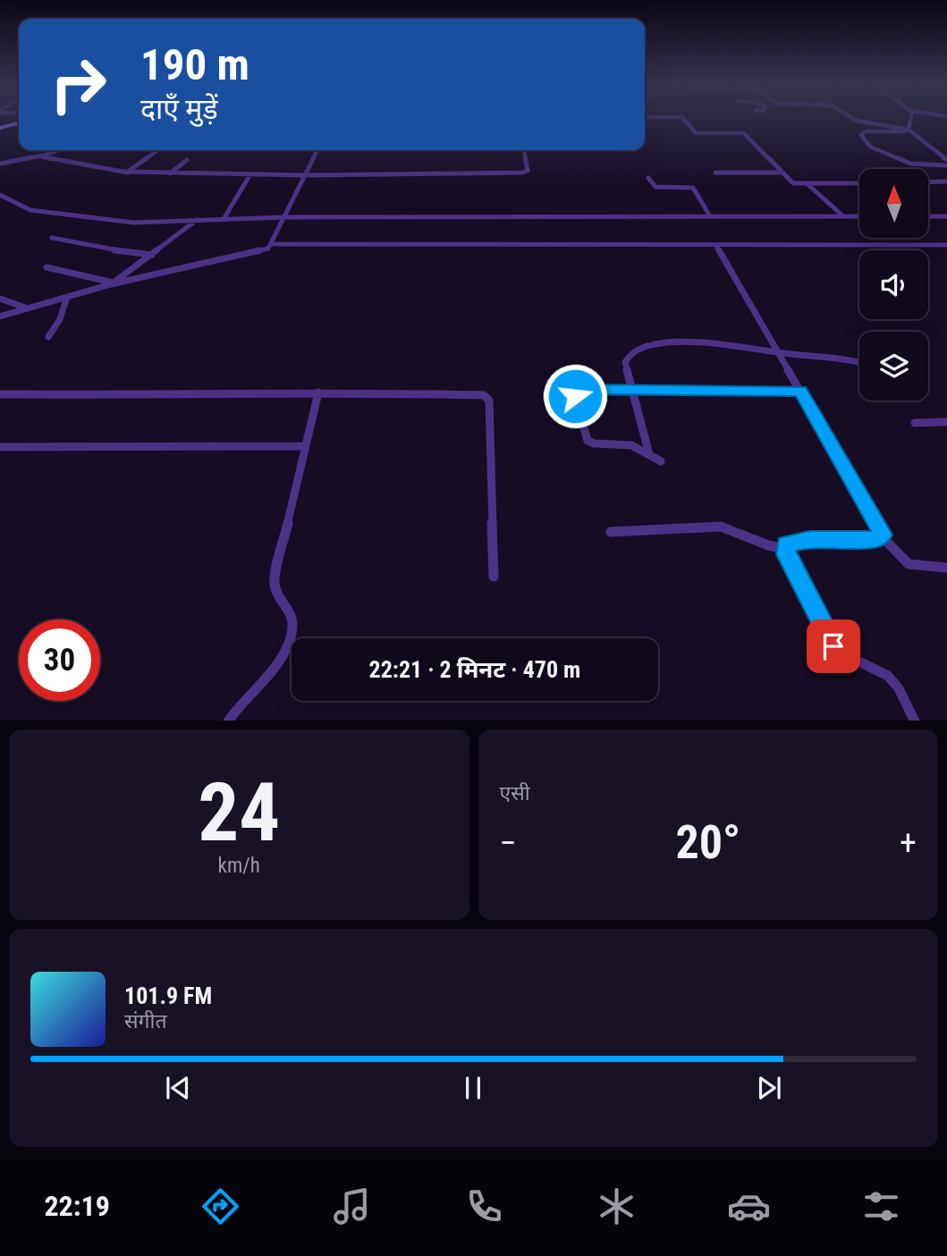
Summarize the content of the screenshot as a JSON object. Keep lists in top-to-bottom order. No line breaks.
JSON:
{"north":"top","page":{"turn":["190 m","दाएँ मुड़ें"],"limit":"30","trip":"22:21 · 2 मिनट · 470 m","tile":[["24","km/h"],"एसी"],"heat":["−","20°","+"],"song":["101.9 FM","संगीत"],"tabs":"22:19"}}
